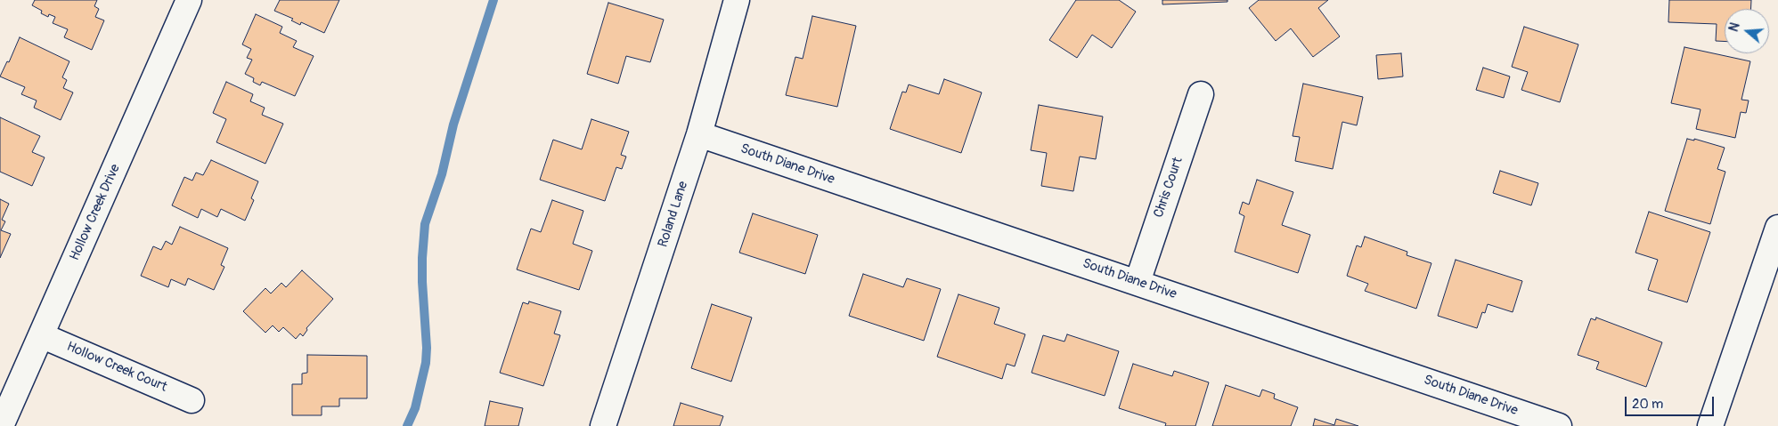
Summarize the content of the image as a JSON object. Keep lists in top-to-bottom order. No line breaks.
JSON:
{"streets":{"street":["South Diane Drive","Chris Court","Hollow Creek Drive","Roland Lane","Hollow Creek Court"]},"crossings":[["South Diane Drive","Chris Court"],["South Diane Drive","Roland Lane"],["Hollow Creek Drive","Hollow Creek Court"]],"scale_bar":"20 m","north":"left"}
